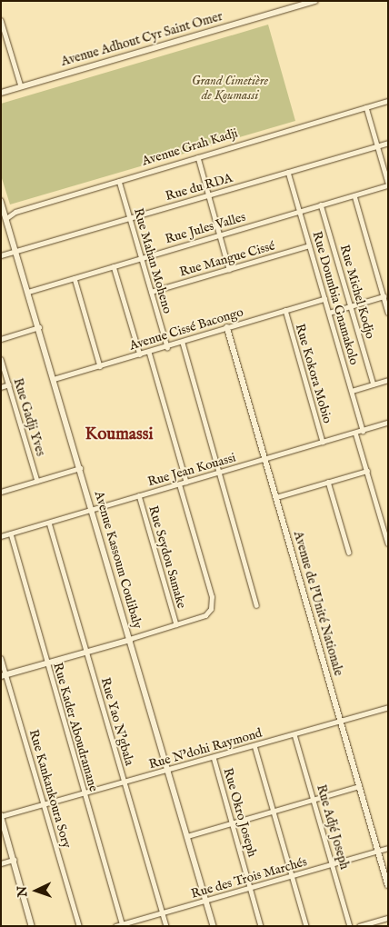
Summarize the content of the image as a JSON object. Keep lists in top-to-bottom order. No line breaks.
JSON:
{"streets":{"street":["Avenue Adhout Cyr Saint Omer","Avenue Grah Kadji","Rue du RDA","Rue Jules Valles","Rue Mangue Cissé","Rue Mahan Moheno","Rue Michel Kodjo","Rue Doumbia Gnamakolo","Avenue Cissé Bacongo","Rue Kokora Mobio","Rue Gadji Yves","Rue Jean Kouassi","Rue Seydou Samake","Avenue Kassoum Coulibaly","Avenue de l'Unité Nationale","Rue Yao N'gbala","Rue Kader Aboudramane","Rue N'dohi Raymond","Rue Kankankoura Sory","Rue Okro Joseph","Rue Adjé Joseph","Rue des Trois Marchés"]},"crossings":[["Avenue Grah Kadji","Rue Mahan Moheno"],["Avenue Grah Kadji","Avenue Kassoum Coulibaly"],["Rue du RDA","Rue Mahan Moheno"],["Rue du RDA","Rue Doumbia Gnamakolo"],["Rue du RDA","Avenue Kassoum Coulibaly"],["Rue Jules Valles","Rue Mahan Moheno"],["Rue Jules Valles","Rue Michel Kodjo"],["Rue Jules Valles","Rue Doumbia Gnamakolo"],["Rue Jules Valles","Avenue Kassoum Coulibaly"],["Rue Mangue Cissé","Rue Mahan Moheno"],["Rue Mangue Cissé","Rue Doumbia Gnamakolo"],["Rue Mahan Moheno","Avenue Cissé Bacongo"],["Rue Doumbia Gnamakolo","Avenue Cissé Bacongo"],["Rue Doumbia Gnamakolo","Rue Jean Kouassi"],["Avenue Cissé Bacongo","Rue Kokora Mobio"],["Avenue Cissé Bacongo","Avenue Kassoum Coulibaly"],["Avenue Cissé Bacongo","Avenue de l'Unité Nationale"],["Rue Kokora Mobio","Rue Jean Kouassi"],["Rue Jean Kouassi","Rue Seydou Samake"],["Rue Jean Kouassi","Avenue Kassoum Coulibaly"],["Rue Jean Kouassi","Avenue de l'Unité Nationale"],["Rue Jean Kouassi","Rue Yao N'gbala"],["Rue Jean Kouassi","Rue Kader Aboudramane"],["Avenue Kassoum Coulibaly","Rue N'dohi Raymond"],["Avenue Kassoum Coulibaly","Rue des Trois Marchés"],["Avenue de l'Unité Nationale","Rue N'dohi Raymond"],["Avenue de l'Unité Nationale","Rue des Trois Marchés"],["Rue Yao N'gbala","Rue N'dohi Raymond"],["Rue Yao N'gbala","Rue des Trois Marchés"],["Rue Kader Aboudramane","Rue N'dohi Raymond"],["Rue Kader Aboudramane","Rue des Trois Marchés"],["Rue N'dohi Raymond","Rue Kankankoura Sory"],["Rue N'dohi Raymond","Rue Okro Joseph"],["Rue N'dohi Raymond","Rue Adjé Joseph"],["Rue Okro Joseph","Rue des Trois Marchés"],["Rue Adjé Joseph","Rue des Trois Marchés"]],"districts":["Koumassi"],"parks":["Grand Cimetière de Koumassi"],"north":"left"}
